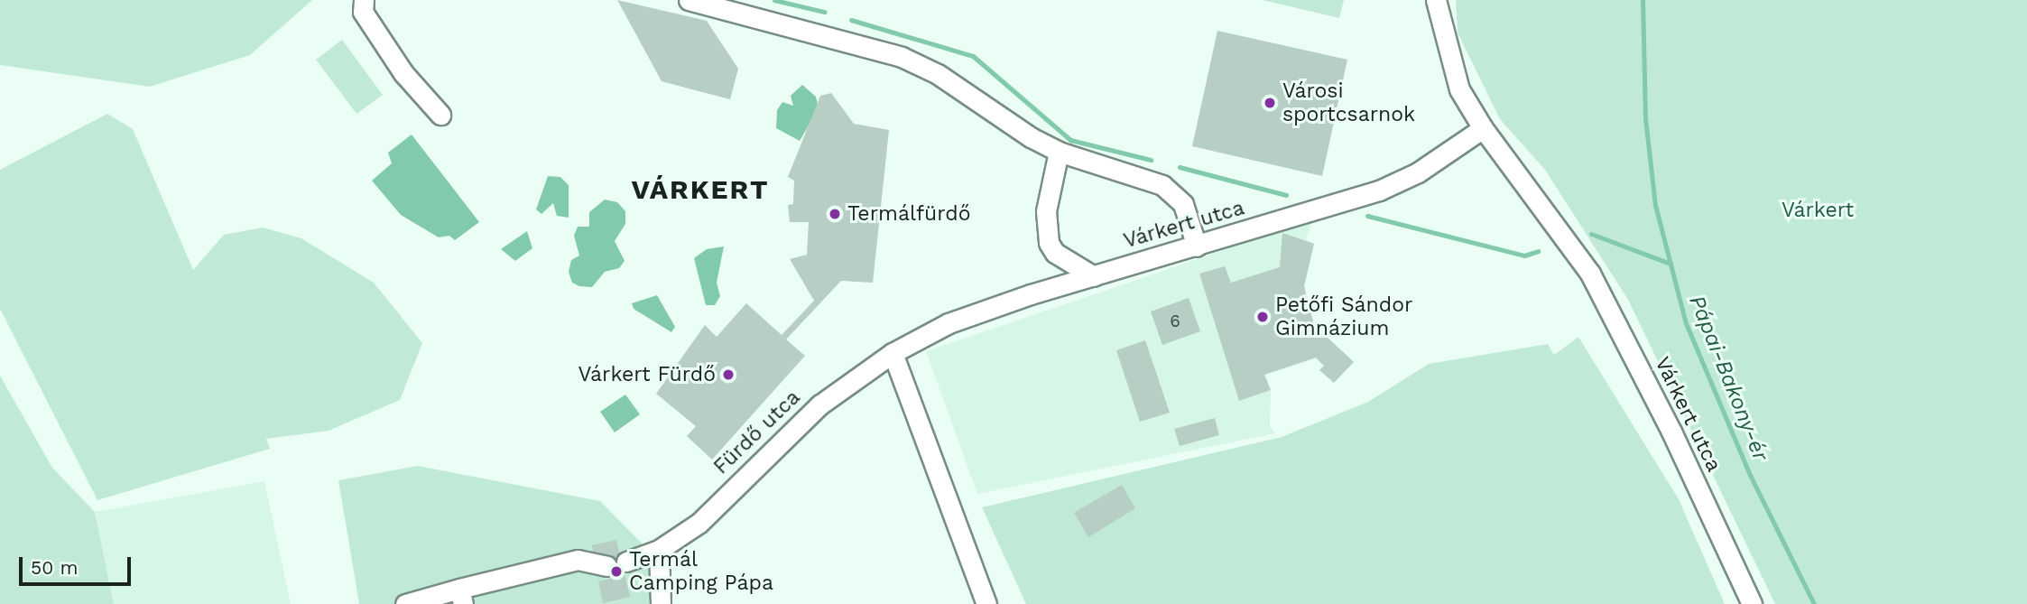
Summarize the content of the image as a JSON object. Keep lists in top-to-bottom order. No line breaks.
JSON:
{"streets":{"street":["Várkert utca","Fürdő utca"]},"crossings":[["Várkert utca","Fürdő utca"]],"districts":["VÁRKERT"],"water":["Pápai-Bakony-ér"],"parks":["Várkert"],"places":["Városi sportcsarnok","Termálfürdő","Petőfi Sándor Gimnázium","Várkert Fürdő","Termál Camping Pápa"],"house_numbers":["6"],"scale_bar":"50 m"}
